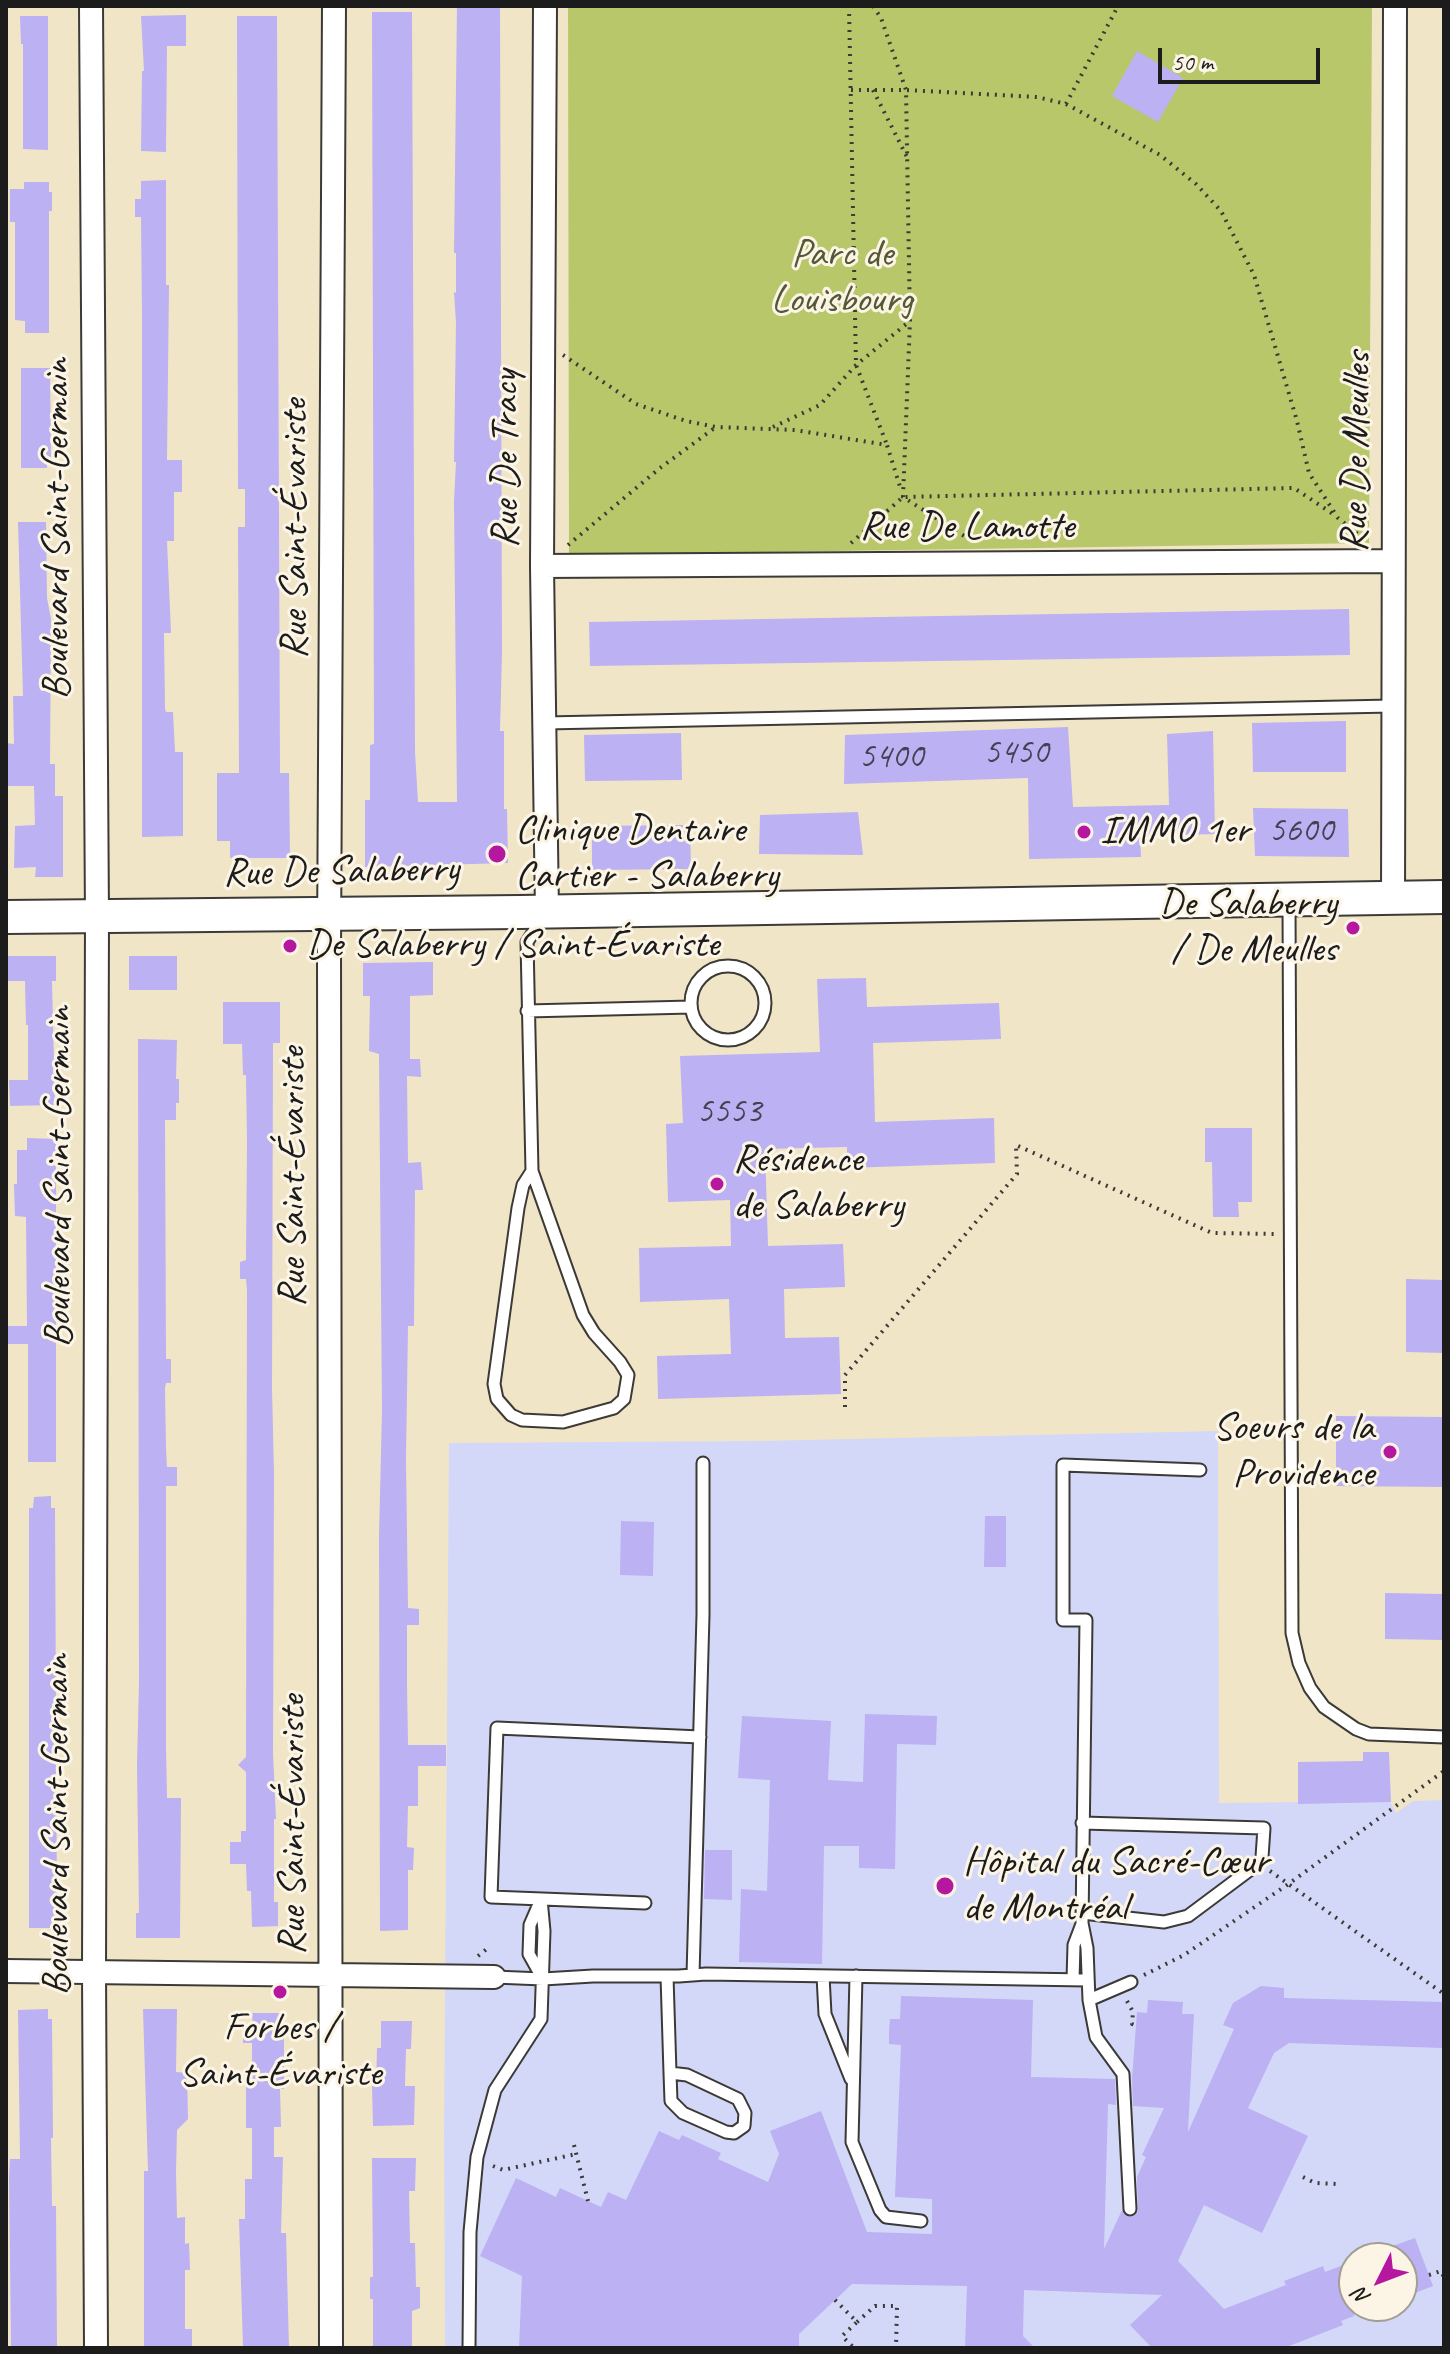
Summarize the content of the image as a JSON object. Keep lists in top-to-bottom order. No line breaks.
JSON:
{"streets":{"main road":["Rue De Salaberry"],"street":["Rue De Meulles","Rue De Tracy","Rue De Lamotte","Boulevard Saint-Germain","Rue Saint-Évariste"]},"crossings":[["Rue De Meulles","Rue De Lamotte"],["Rue De Meulles","Rue De Salaberry"],["Rue De Tracy","Rue De Lamotte"],["Rue De Tracy","Rue De Salaberry"],["Boulevard Saint-Germain","Rue De Salaberry"],["Rue Saint-Évariste","Rue De Salaberry"]],"parks":["Parc de Louisbourg"],"places":["IMMO 1er","Clinique Dentaire Cartier - Salaberry","De Salaberry / De Meulles","De Salaberry / Saint-Évariste","Résidence de Salaberry","Soeurs de la Providence","Hôpital du Sacré-Cœur de Montréal","Forbes / Saint-Évariste"],"house_numbers":["5450","5400","5600","5553"],"scale_bar":"50 m","north":"bottom left"}
